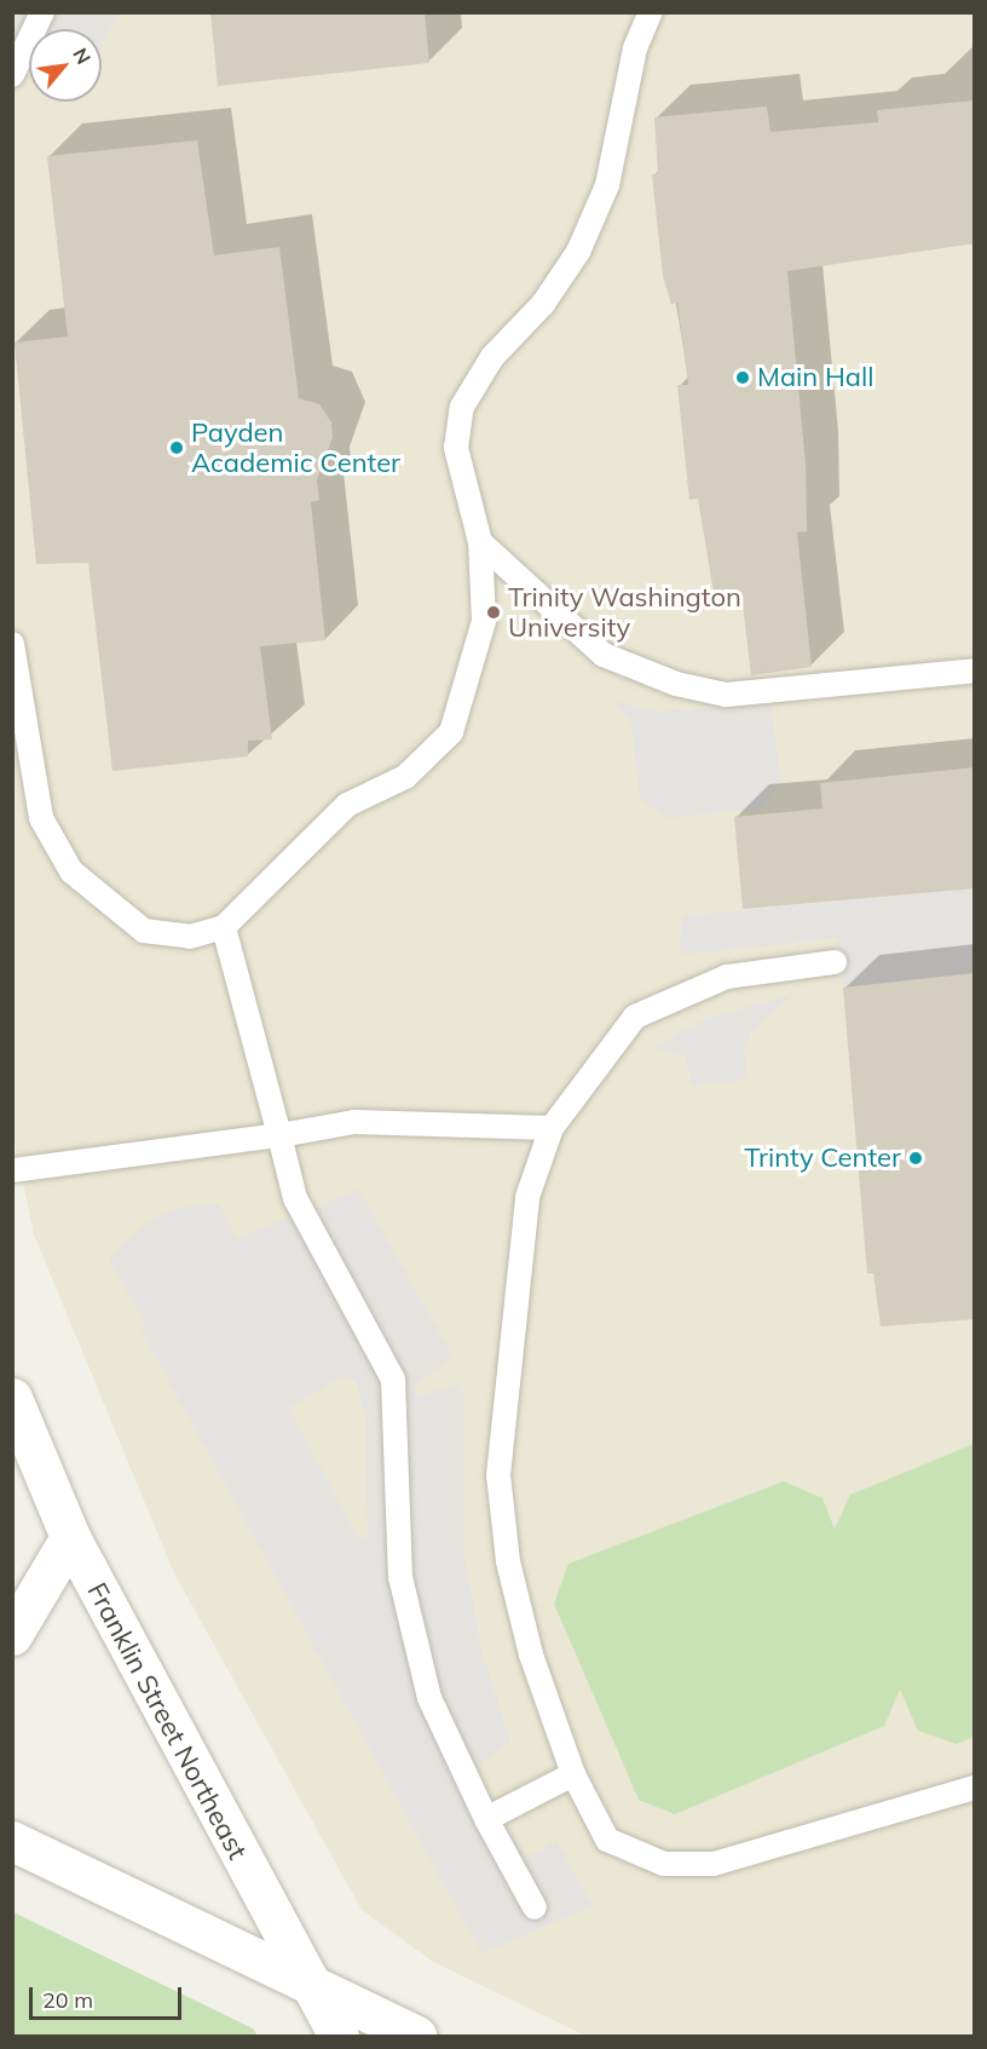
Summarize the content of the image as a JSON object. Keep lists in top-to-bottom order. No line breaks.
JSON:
{"streets":{"street":["Franklin Street Northeast"]},"places":["Main Hall","Payden Academic Center","Trinity Washington University","Trinty Center"],"scale_bar":"20 m","north":"top right"}
